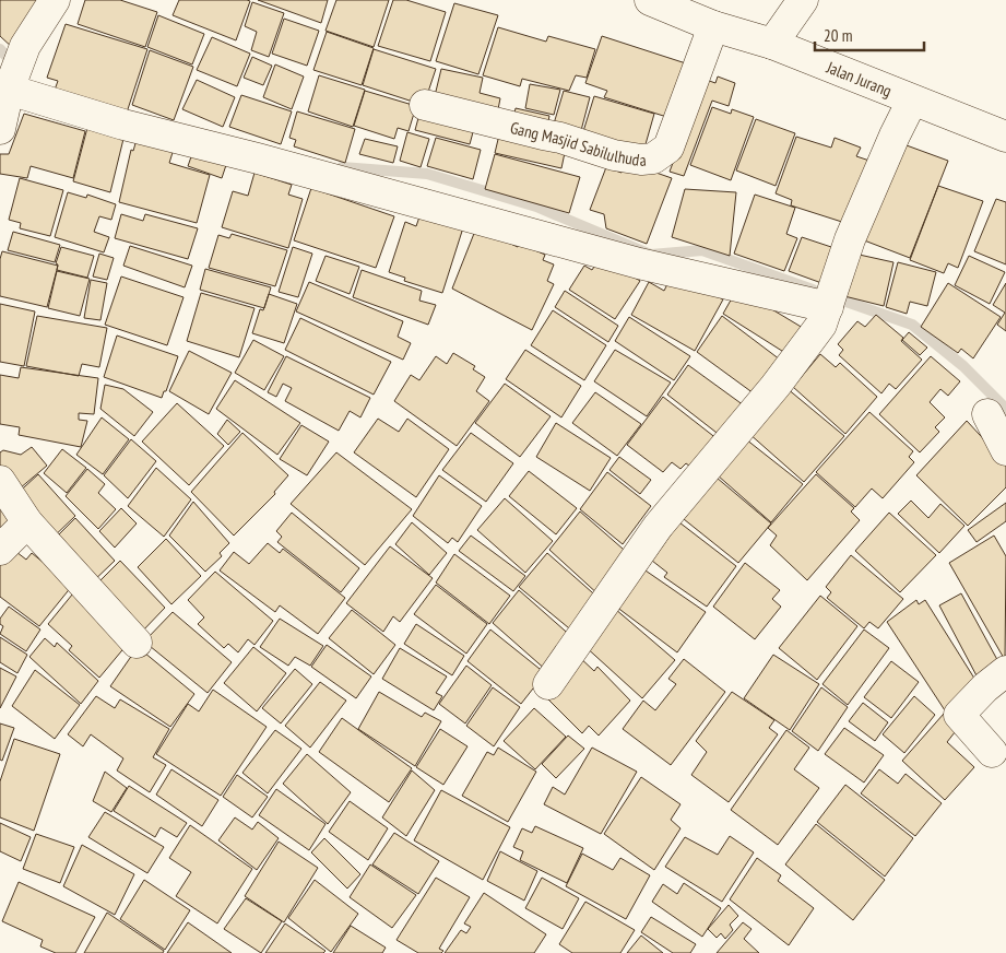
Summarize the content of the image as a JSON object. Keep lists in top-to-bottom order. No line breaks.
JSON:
{"streets":{"street":["Jalan Jurang","Gang Masjid Sabilulhuda"]},"crossings":[["Jalan Jurang","Gang Masjid Sabilulhuda"]],"scale_bar":"20 m"}
